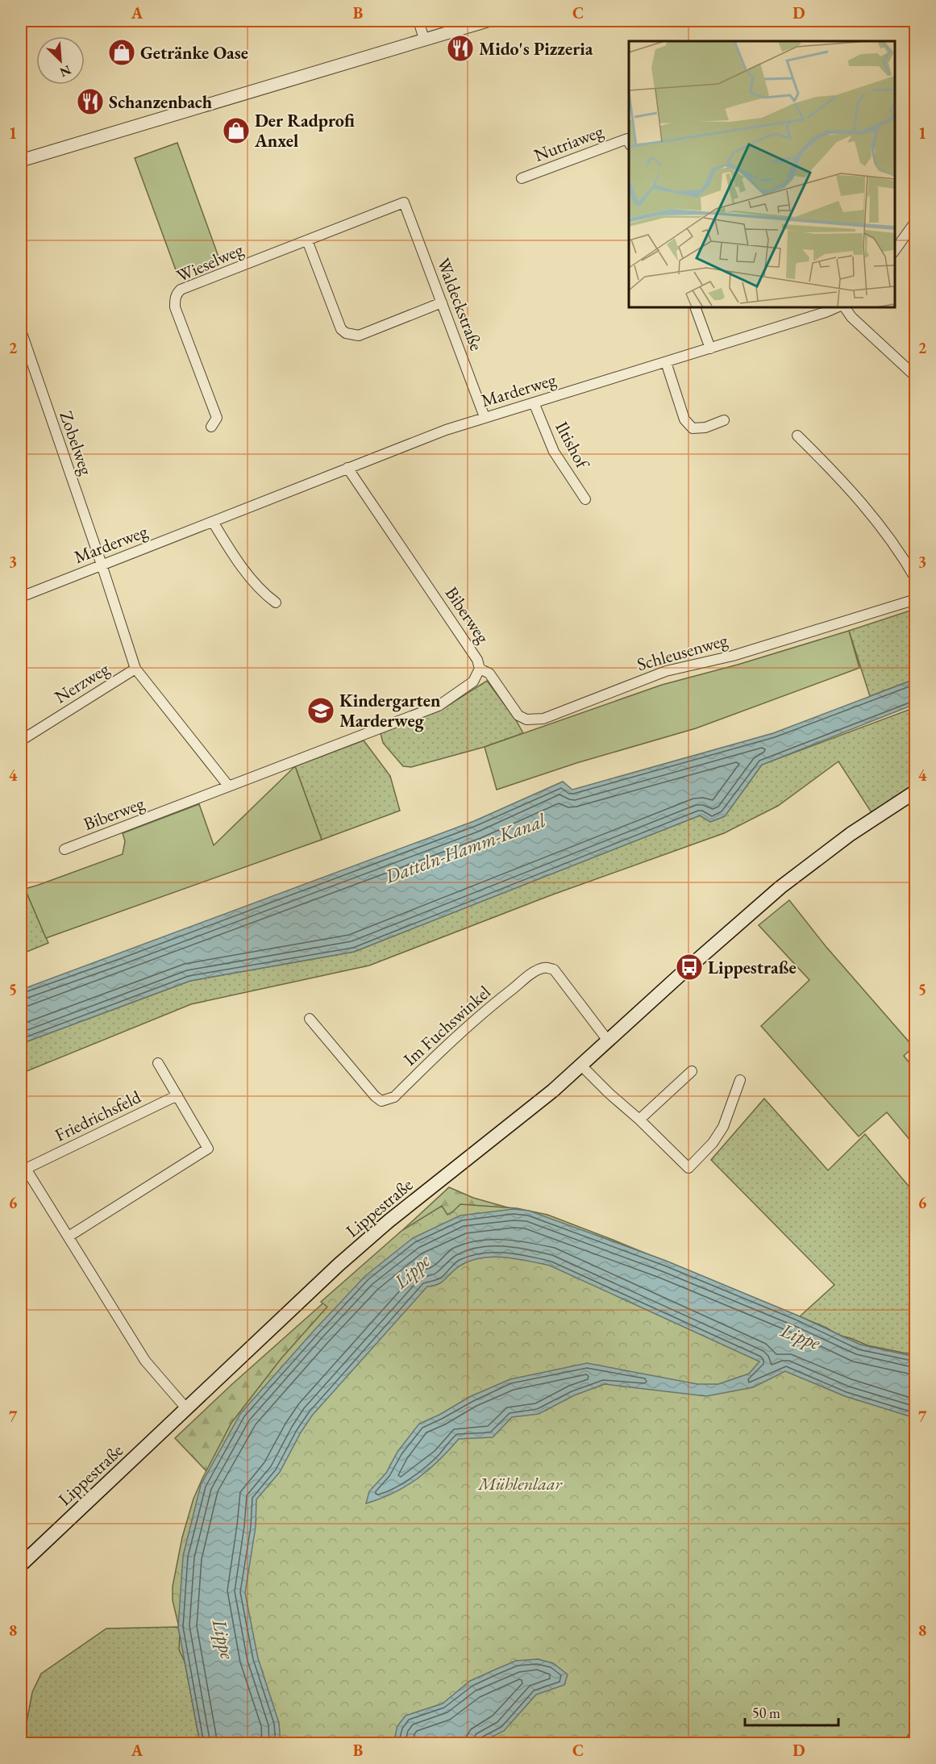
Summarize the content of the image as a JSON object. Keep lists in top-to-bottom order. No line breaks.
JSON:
{"streets":{"main road":["Lippestraße"],"street":["Nutriaweg","Wieselweg","Waldeckstraße","Marderweg","Zobelweg","Iltishof","Biberweg","Schleusenweg","Nerzweg","Im Fuchswinkel","Friedrichsfeld"]},"crossings":[["Wieselweg","Waldeckstraße"],["Waldeckstraße","Marderweg"],["Marderweg","Zobelweg"],["Marderweg","Iltishof"],["Marderweg","Biberweg"],["Biberweg","Schleusenweg"],["Im Fuchswinkel","Lippestraße"],["Friedrichsfeld","Lippestraße"]],"water":["Datteln-Hamm-Kanal","Lippe"],"parks":["Mühlenlaar"],"places":{"restaurant":["Mido's Pizzeria","Schanzenbach"],"shop":["Getränke Oase","Der Radprofi Anxel"],"school or university":["Kindergarten Marderweg"],"bus stop":["Lippestraße"]},"scale_bar":"50 m","north":"bottom right","grid":{"columns":["A","B","C","D"],"rows":["1","2","3","4","5","6","7","8"]}}
